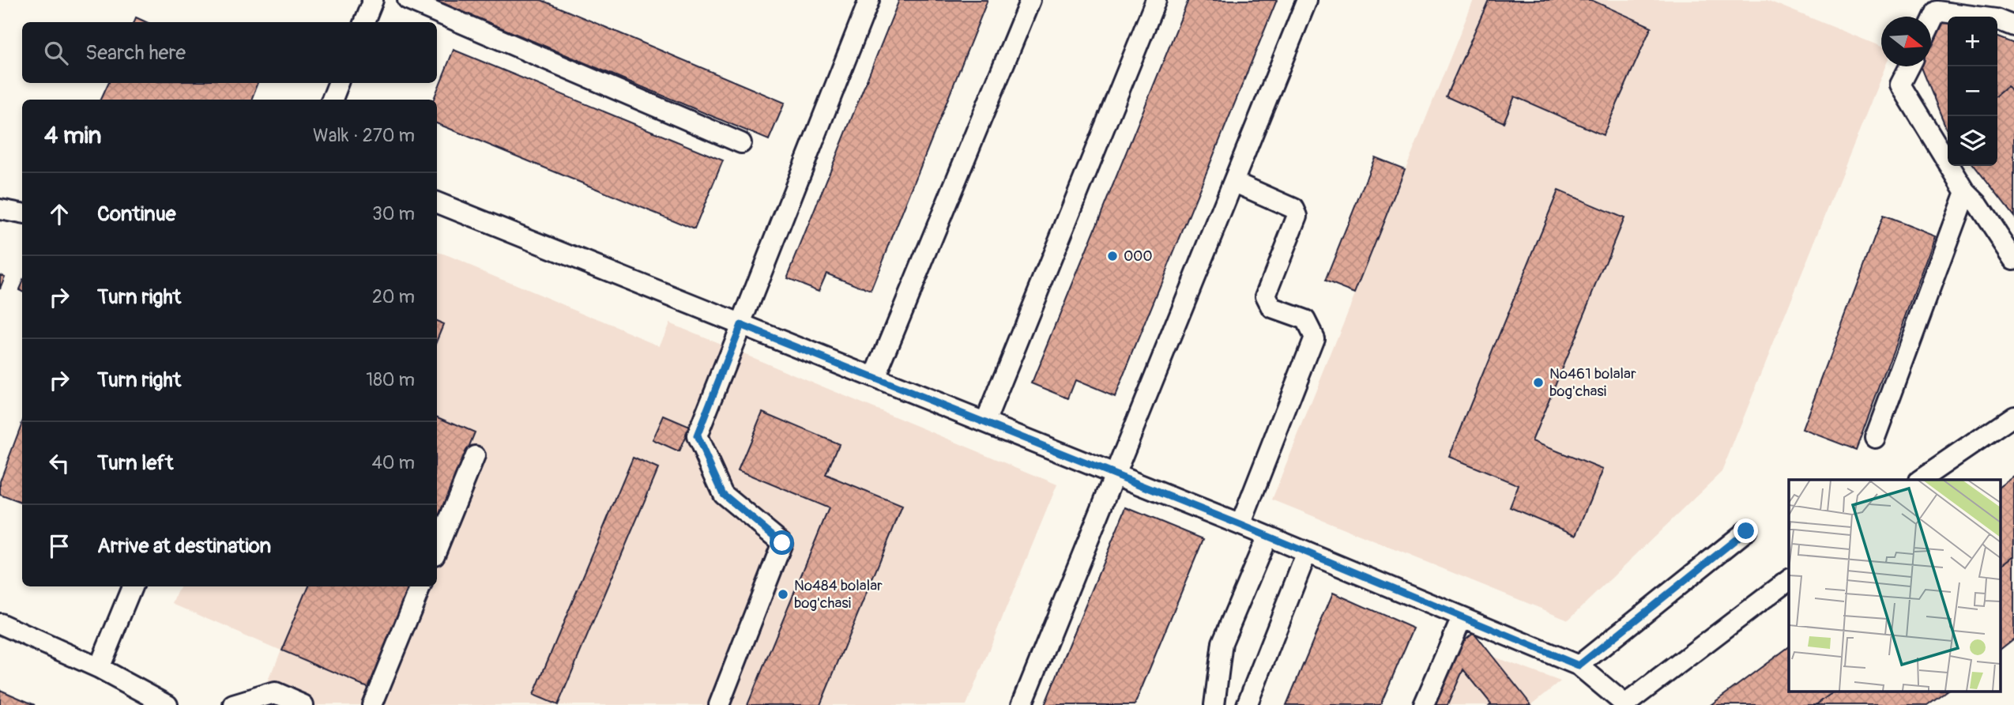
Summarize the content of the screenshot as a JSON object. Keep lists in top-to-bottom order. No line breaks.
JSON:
{"places":["ООО","№461 bolalar bog'chasi","№484 bolalar bog'chasi"],"north":"right","page":{"map_buttons":["+","−"],"search":"Search here","heading":["4 min","Walk · 270 m"],"list":[["Continue","30 m"],["Turn right","20 m"],["Turn right","180 m"],["Turn left","40 m"],"Arrive at destination"]}}
